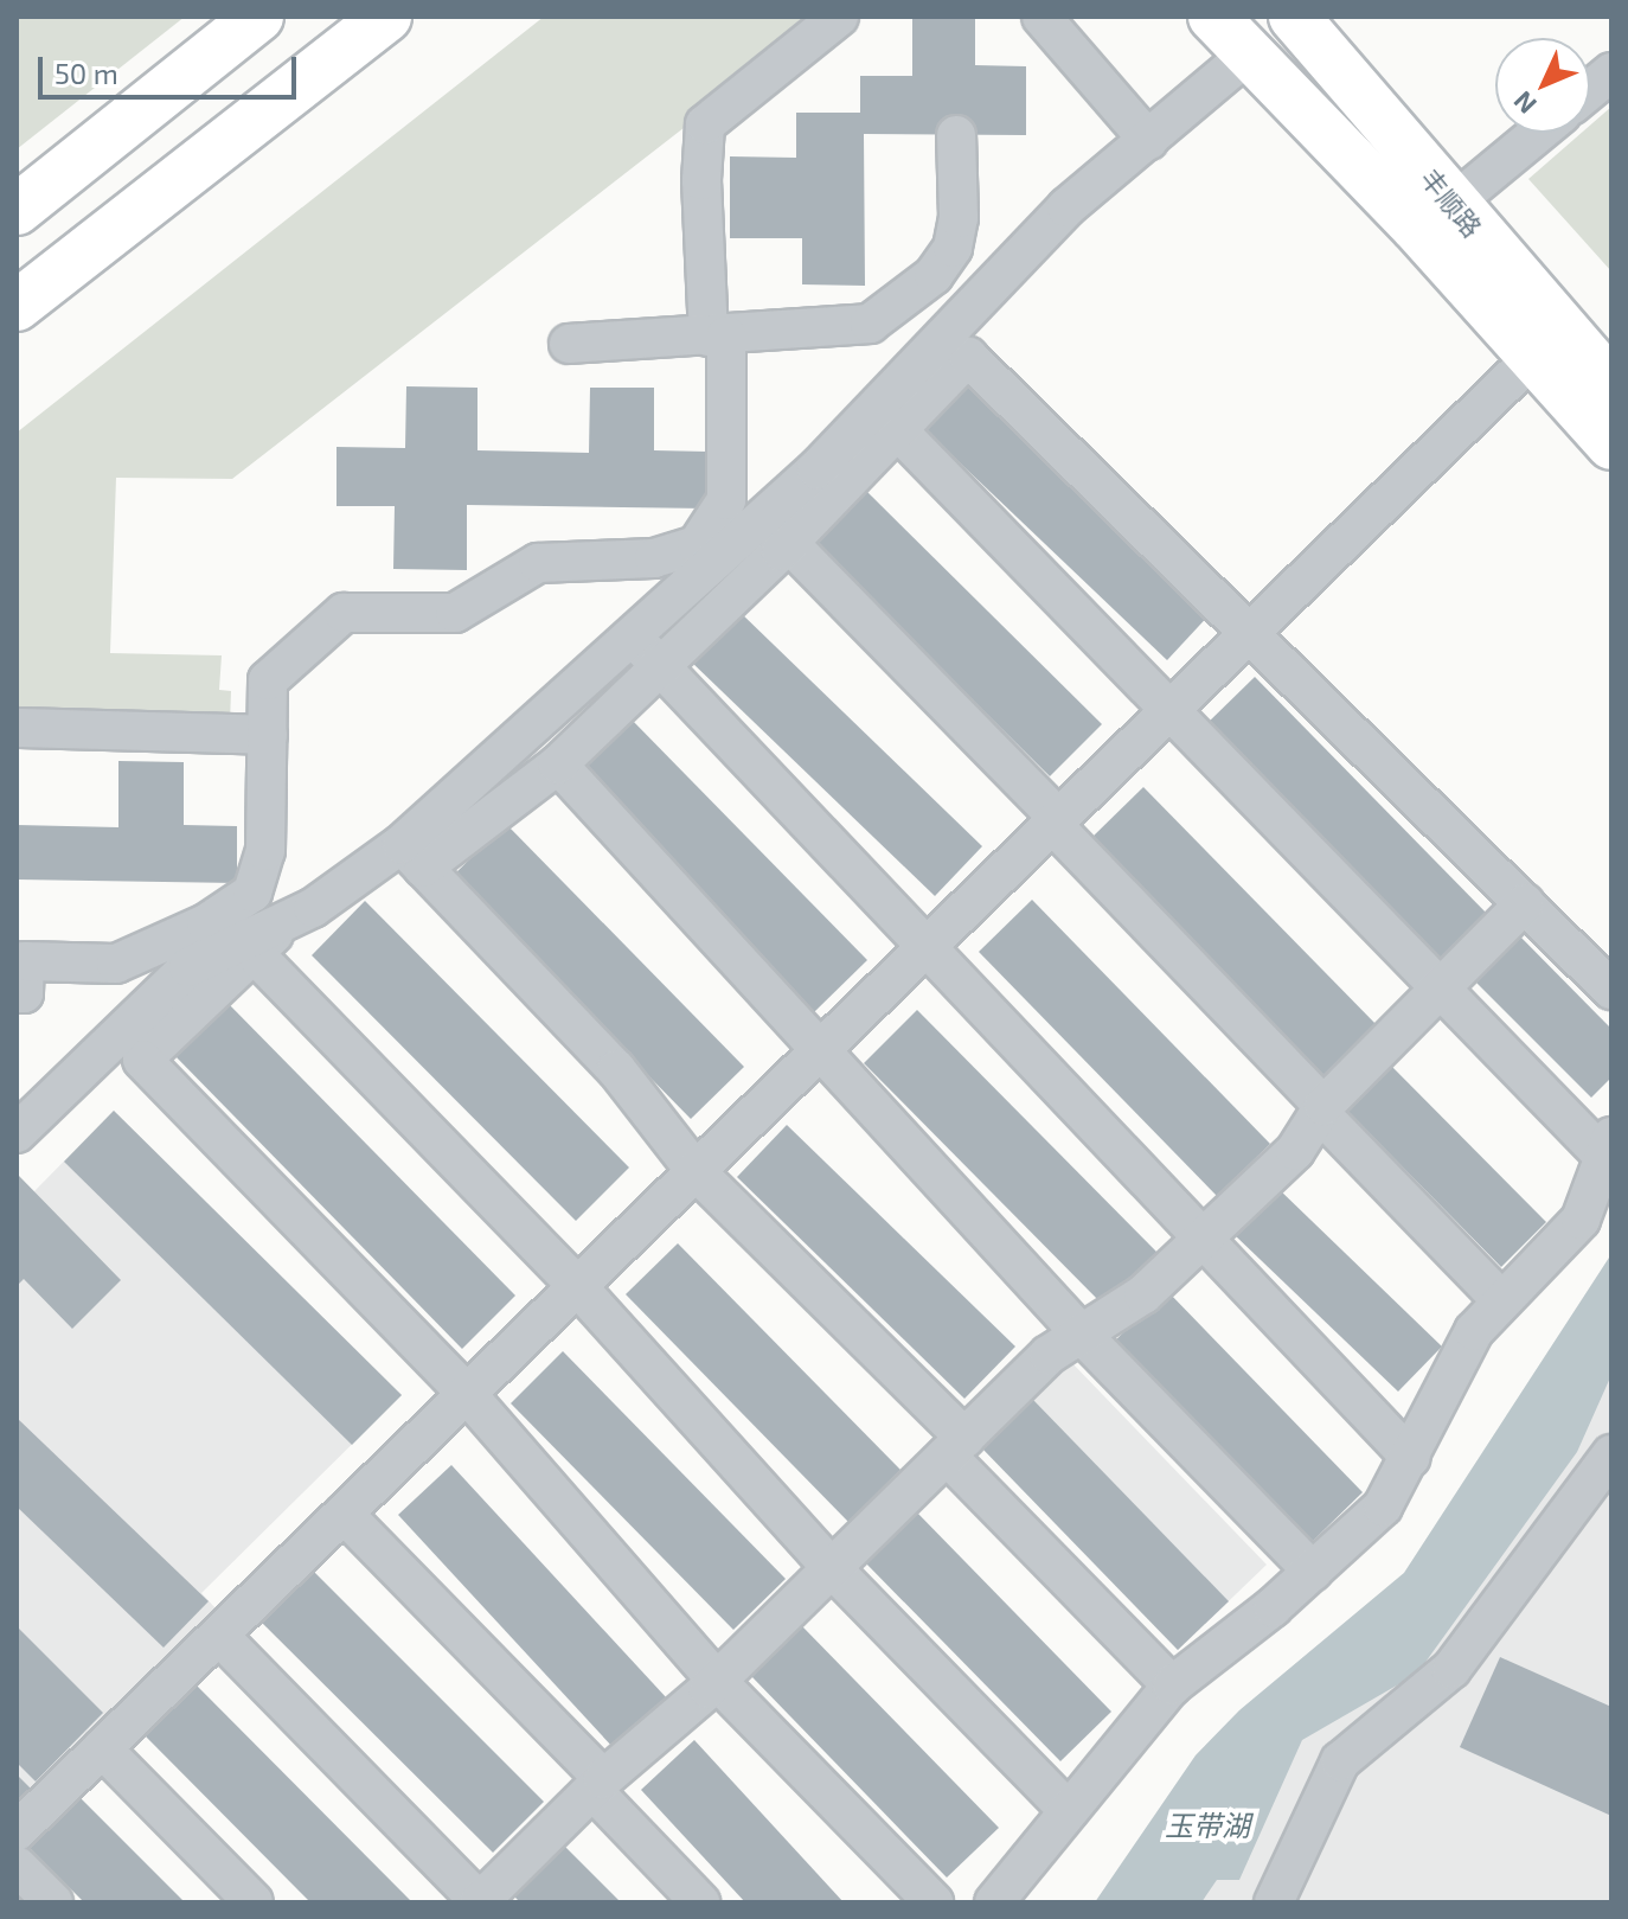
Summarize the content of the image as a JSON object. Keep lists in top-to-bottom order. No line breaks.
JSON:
{"streets":{"main road":["丰顺路"]},"water":["玉带湖"],"scale_bar":"50 m","north":"bottom left"}
